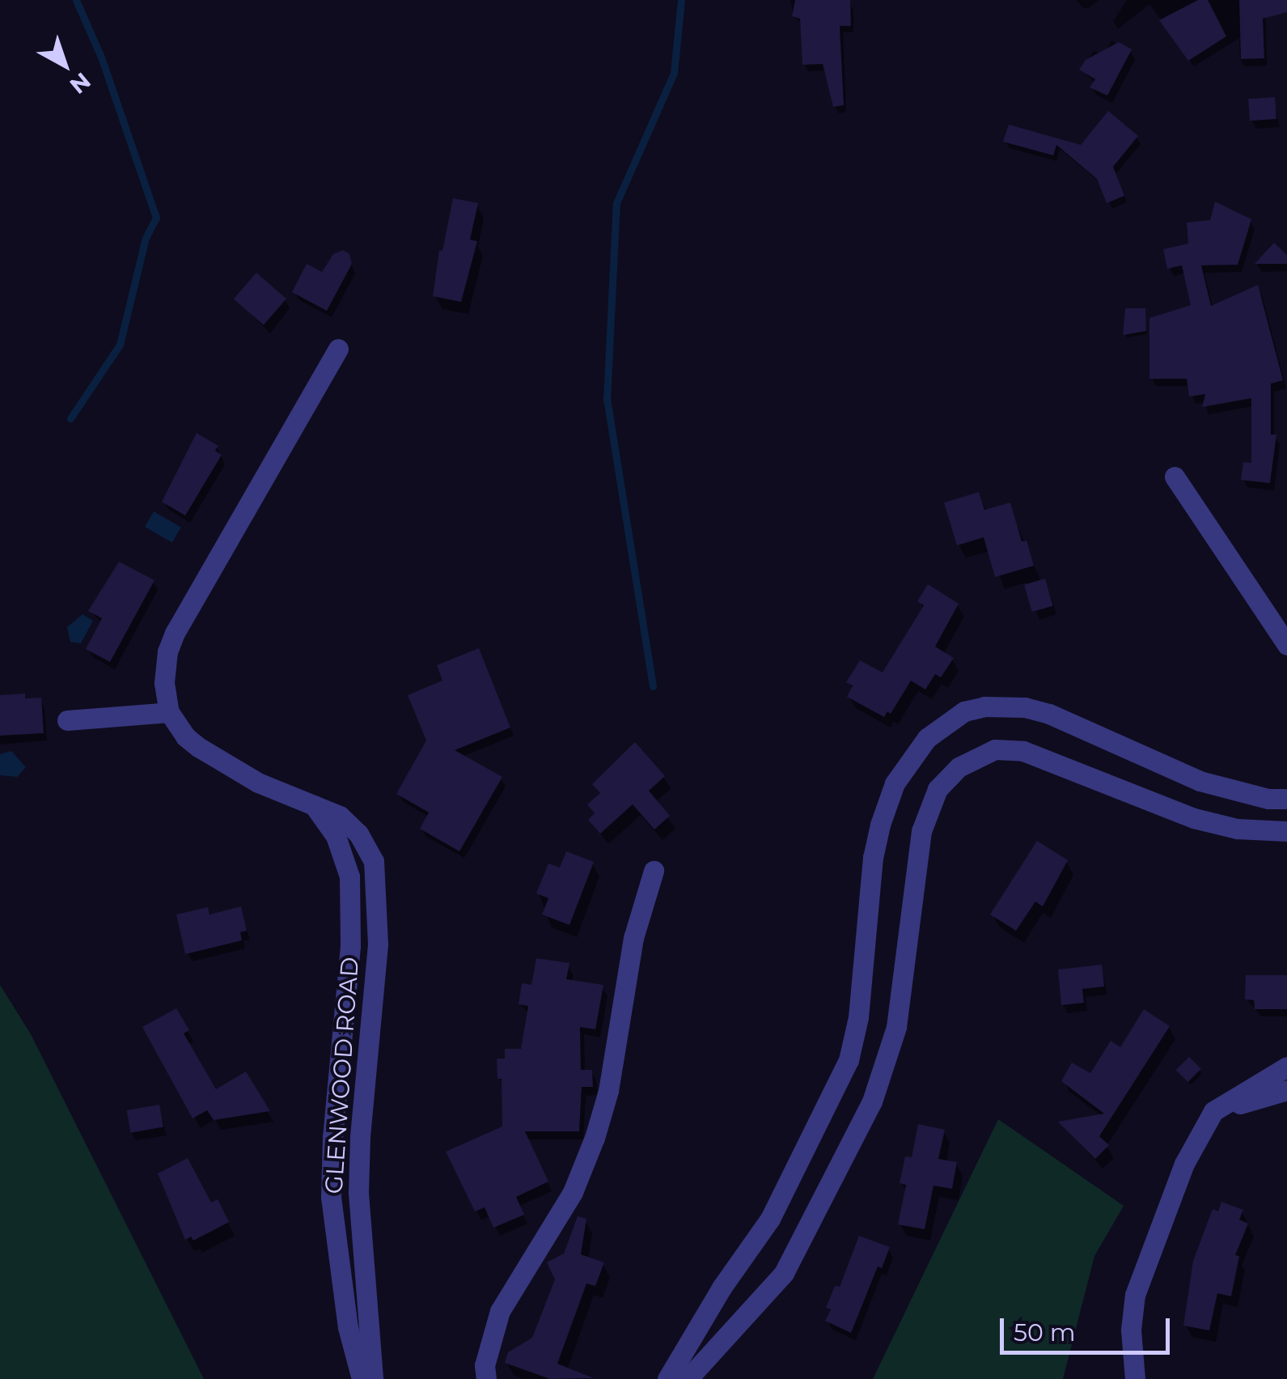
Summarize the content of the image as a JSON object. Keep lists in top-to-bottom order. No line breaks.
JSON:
{"streets":{"street":["GLENWOOD ROAD"]},"scale_bar":"50 m","north":"bottom right"}
